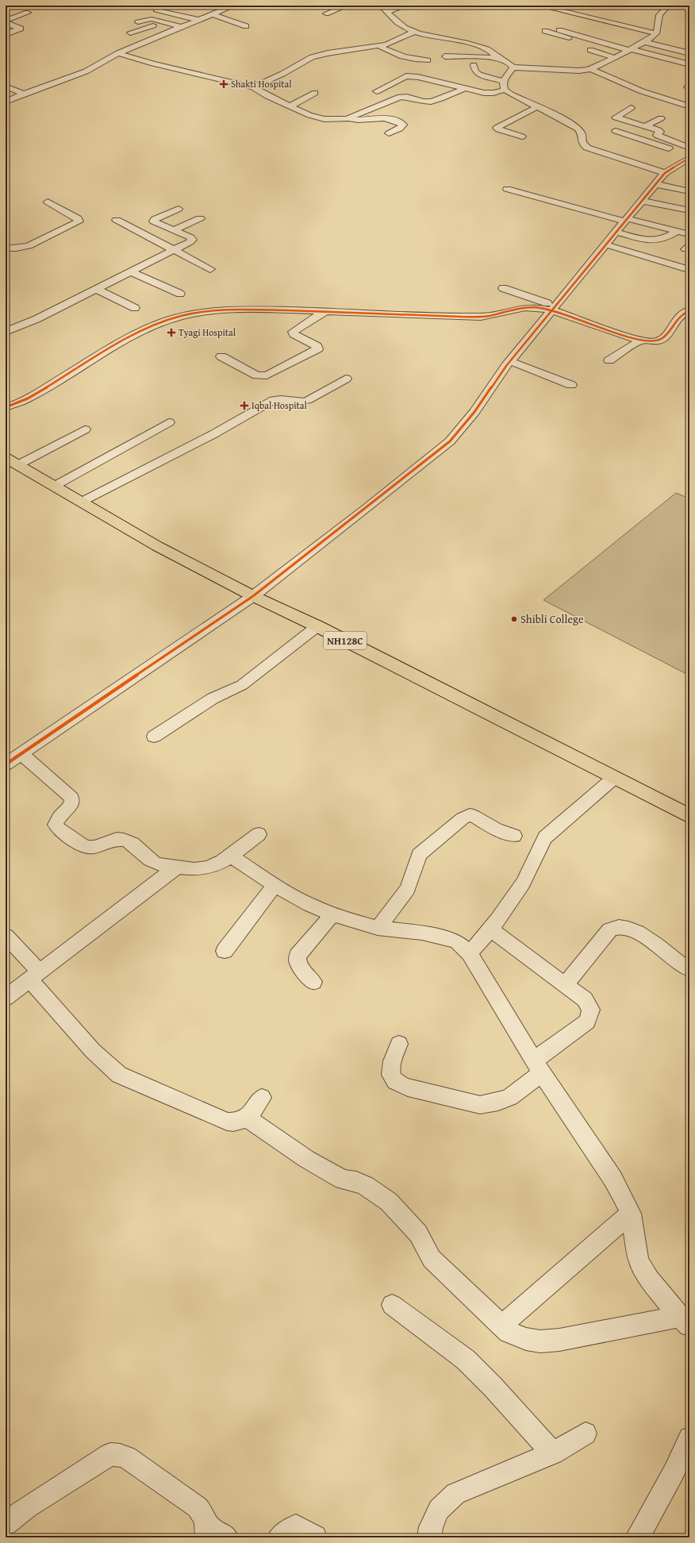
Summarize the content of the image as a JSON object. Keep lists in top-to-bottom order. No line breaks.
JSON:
{"streets":{"highway":["NH128C"]},"places":{"health":["Shakti Hospital","Tyagi Hospital","Iqbal Hospital"],"other":["Shibli College"]}}
